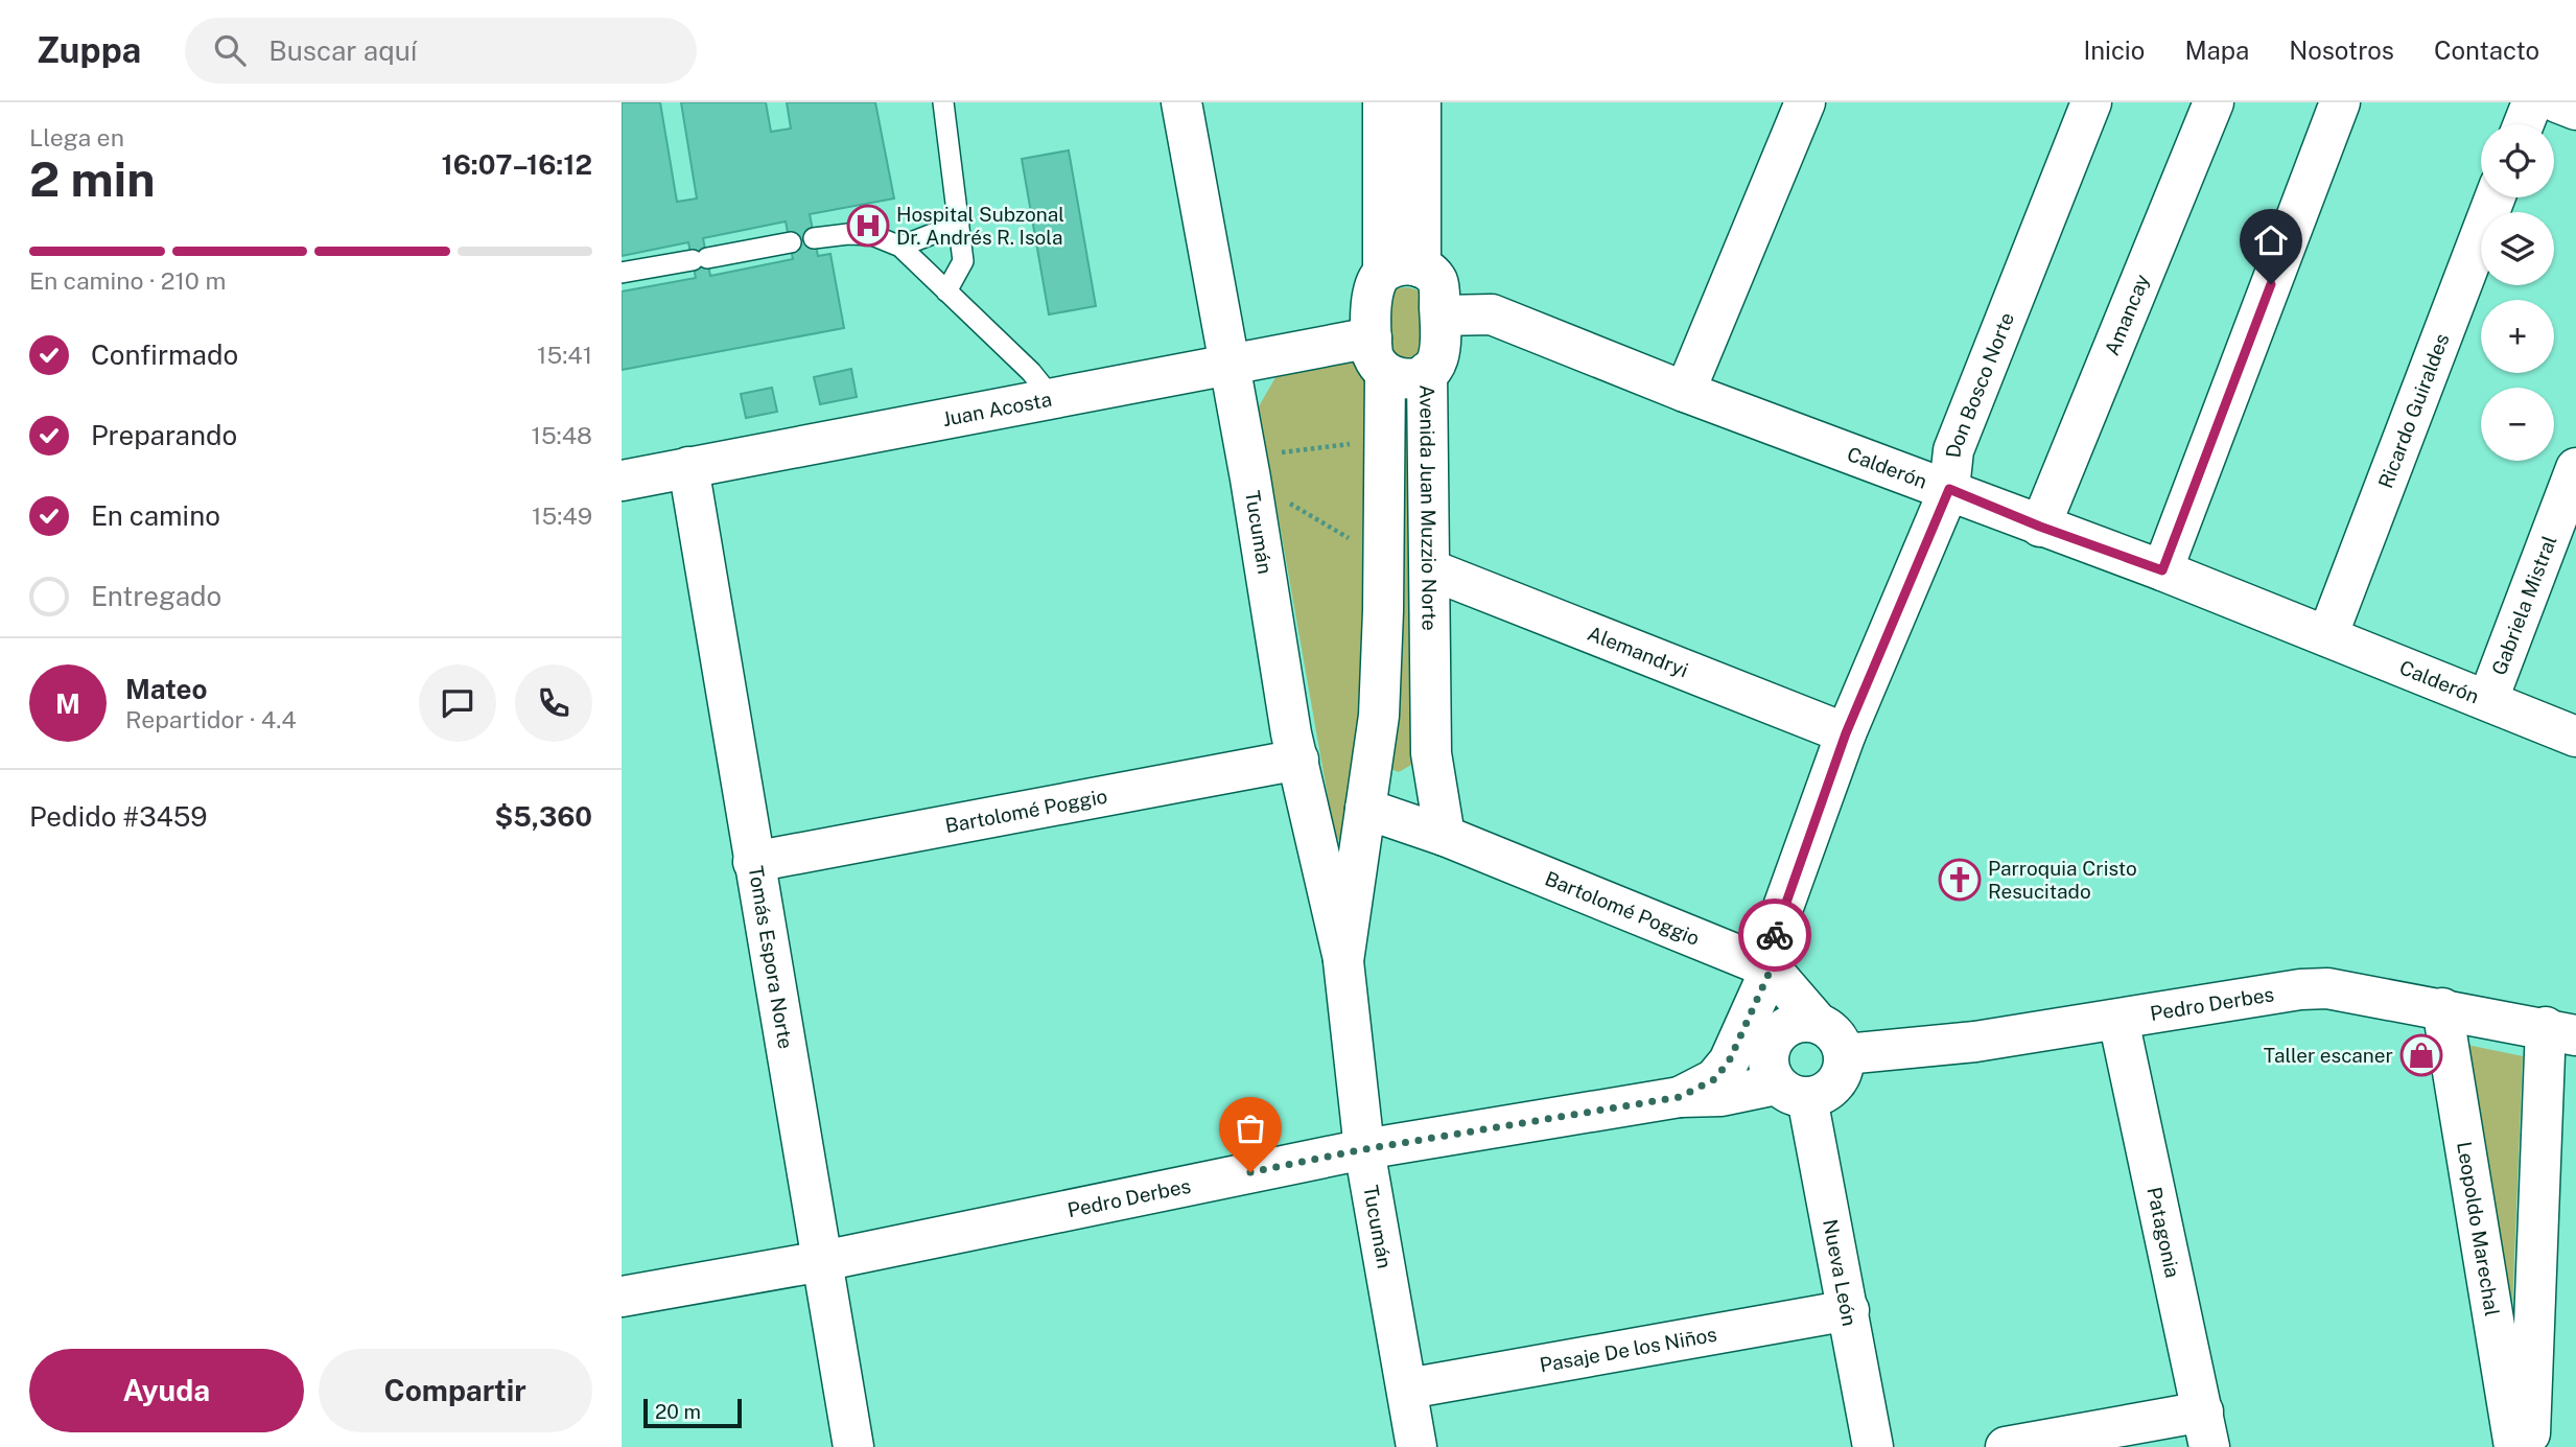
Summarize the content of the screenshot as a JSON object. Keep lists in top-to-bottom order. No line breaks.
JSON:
{"streets":{"street":["Amancay","Don Bosco Norte","Juan Acosta","Ricardo Guiraldes","Calderón","Avenida Juan Muzzio Norte","Tucumán","Gabriela Mistral","Alemandryi","Bartolomé Poggio","Tomás Espora Norte","Pedro Derbes","Leopoldo Marechal","Patagonia","Nueva León","Pasaje De los Niños"]},"crossings":[["Amancay","Calderón"],["Don Bosco Norte","Calderón"],["Don Bosco Norte","Alemandryi"],["Don Bosco Norte","Bartolomé Poggio"],["Don Bosco Norte","Pedro Derbes"],["Juan Acosta","Calderón"],["Juan Acosta","Avenida Juan Muzzio Norte"],["Juan Acosta","Tucumán"],["Juan Acosta","Tomás Espora Norte"],["Ricardo Guiraldes","Calderón"],["Calderón","Avenida Juan Muzzio Norte"],["Calderón","Gabriela Mistral"],["Avenida Juan Muzzio Norte","Alemandryi"],["Avenida Juan Muzzio Norte","Bartolomé Poggio"],["Tucumán","Bartolomé Poggio"],["Tucumán","Pedro Derbes"],["Tucumán","Pasaje De los Niños"],["Bartolomé Poggio","Tomás Espora Norte"],["Bartolomé Poggio","Pedro Derbes"],["Bartolomé Poggio","Nueva León"],["Tomás Espora Norte","Pedro Derbes"],["Pedro Derbes","Leopoldo Marechal"],["Pedro Derbes","Patagonia"],["Pedro Derbes","Nueva León"],["Nueva León","Pasaje De los Niños"]],"places":{"hospital":["Hospital Subzonal Dr. Andrés R. Isola"],"church":["Parroquia Cristo Resucitado"],"shop":["Taller escaner"]},"scale_bar":"20 m","page":{"header":"Zuppa","search":"Buscar aquí","nav":["Inicio","Mapa","Nosotros","Contacto"],"heading":["2 min","Llega en","16:07–16:12"],"panel":["Mateo","Repartidor · 4.4","Pedido #3459","$5,360"],"map_buttons":["+","−"],"bar":"En camino · 210 m","list":[["Confirmado","15:41"],["Preparando","15:48"],["En camino","15:49"],"Entregado"],"round":"M","buttons":["Ayuda","Compartir"],"scale":"20 m"}}
